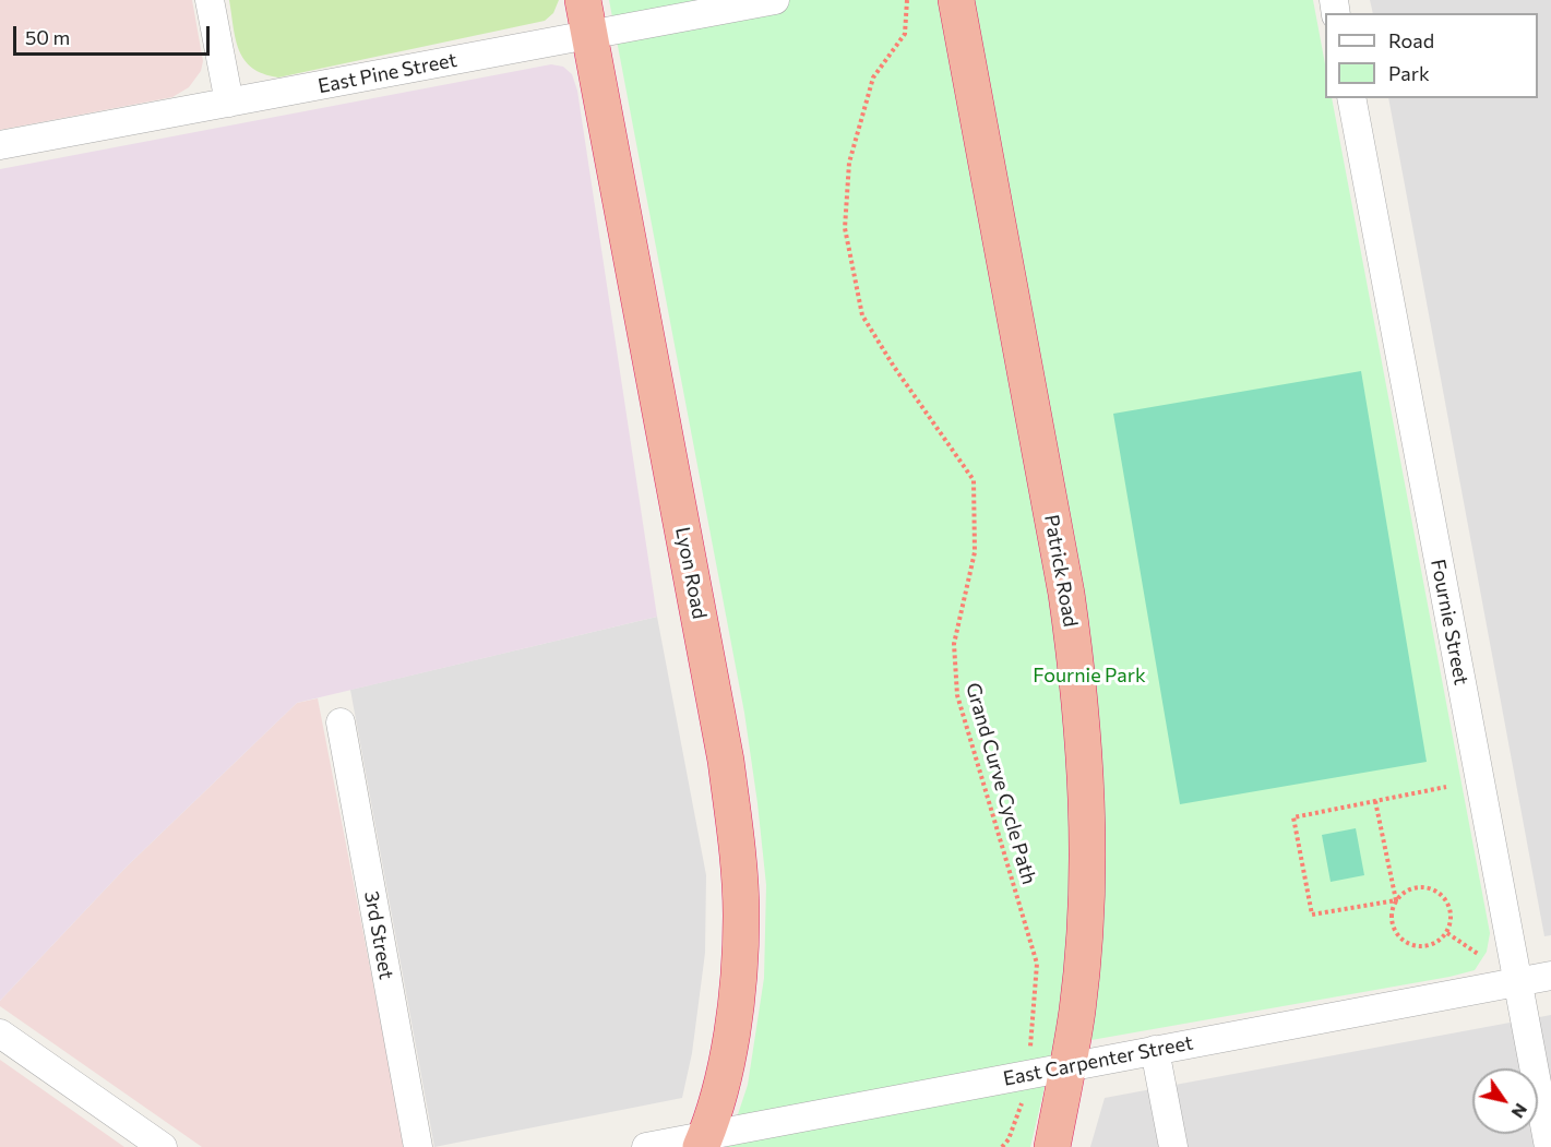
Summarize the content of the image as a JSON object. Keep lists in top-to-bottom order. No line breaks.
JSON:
{"streets":{"highway":["Patrick Road","Lyon Road"],"street":["East Pine Street","Fournie Street","3rd Street","East Carpenter Street"],"path":["Grand Curve Cycle Path"]},"crossings":[["East Pine Street","Lyon Road"],["Patrick Road","East Carpenter Street"],["Lyon Road","East Carpenter Street"],["Fournie Street","East Carpenter Street"],["Grand Curve Cycle Path","East Carpenter Street"]],"parks":["Fournie Park"],"legend":["Road","Park"],"scale_bar":"50 m","north":"bottom right"}
